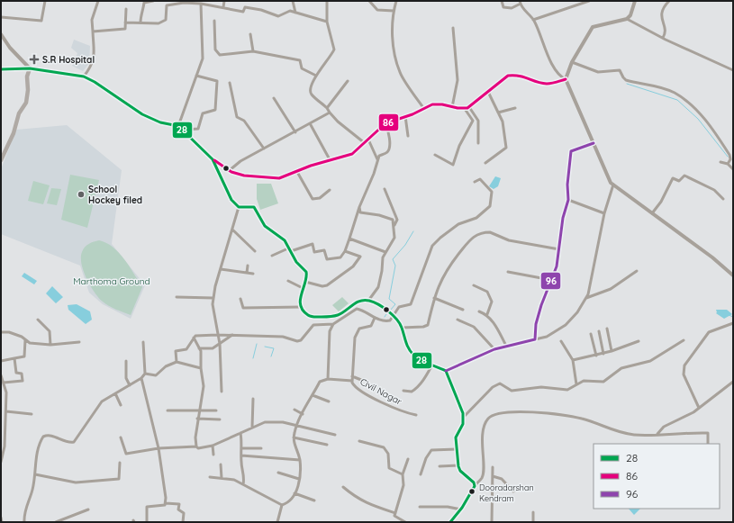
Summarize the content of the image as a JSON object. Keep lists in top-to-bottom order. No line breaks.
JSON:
{"streets":{"street":["Civil Nagar"]},"parks":["Marthoma Ground"],"places":{"health":["S.R Hospital"],"other":["School Hockey filed","Dooradarshan Kendram"]},"lines":["transit line 28","transit line 86","transit line 96"],"legend":["28","86","96"]}
